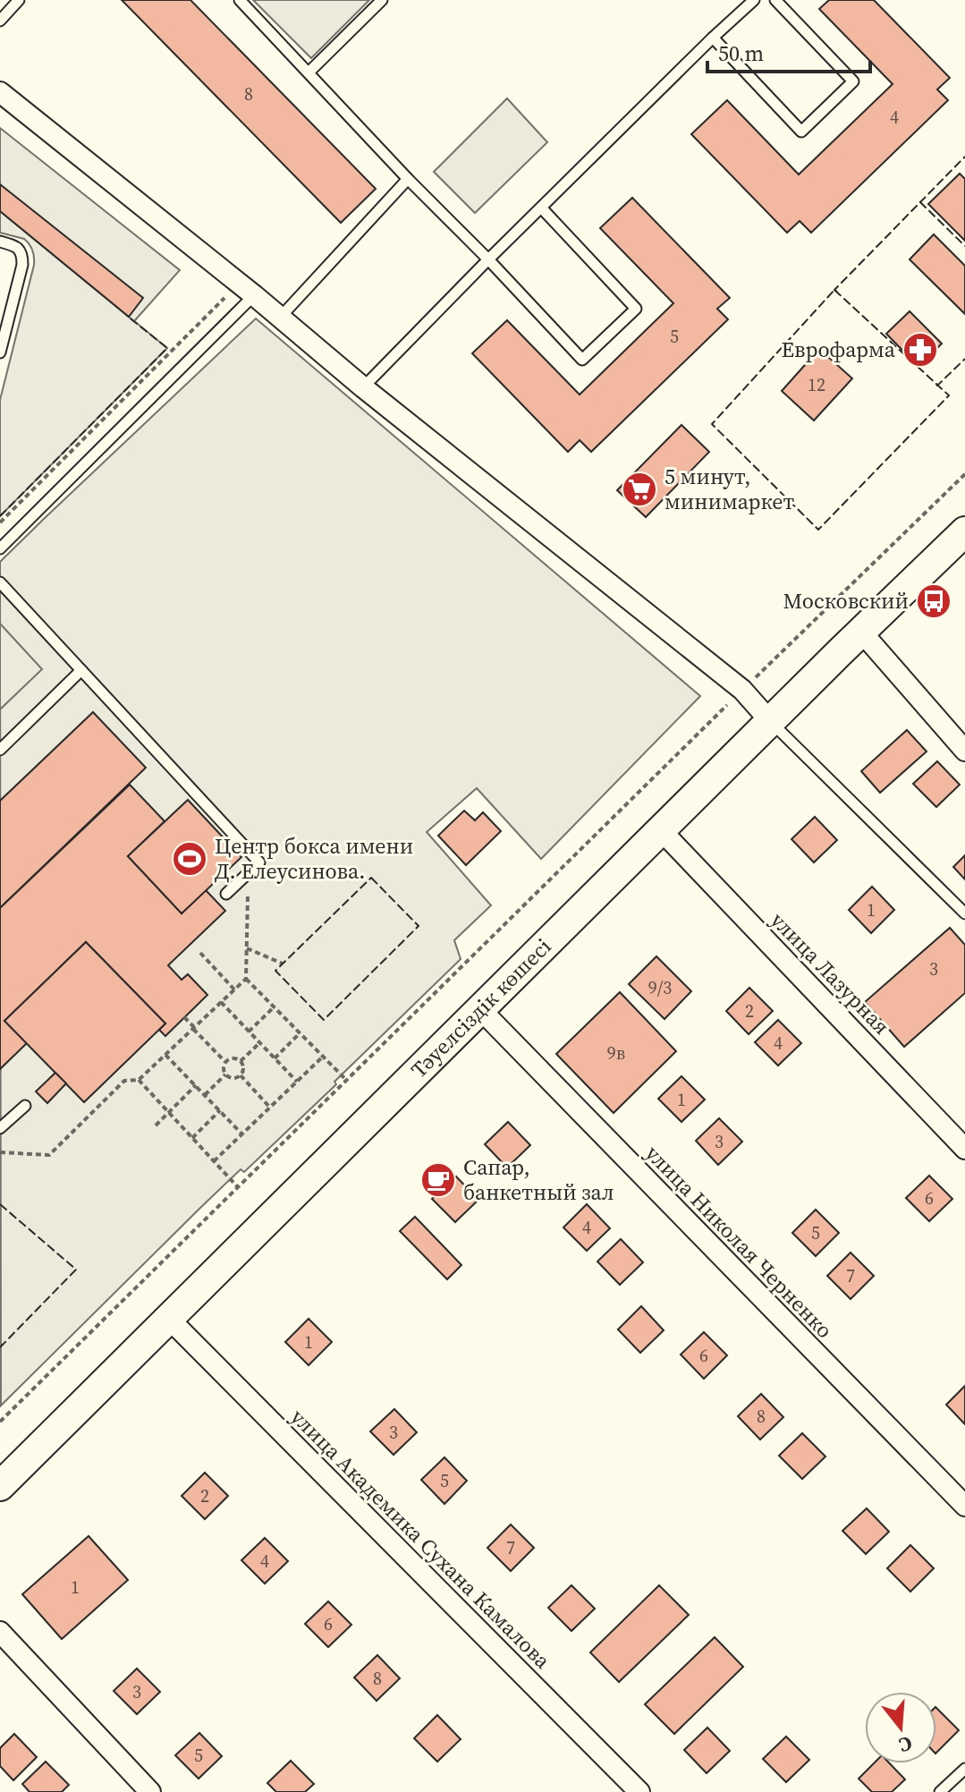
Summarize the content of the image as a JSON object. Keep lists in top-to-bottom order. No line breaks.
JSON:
{"streets":{"main road":["Тәуелсіздік көшесі"],"street":["улица Лазурная","улица Николая Черненко","улица Академика Сухана Камалова"]},"crossings":[["улица Лазурная","Тәуелсіздік көшесі"],["Тәуелсіздік көшесі","улица Николая Черненко"],["Тәуелсіздік көшесі","улица Академика Сухана Камалова"]],"places":{"pharmacy":["Еврофарма"],"supermarket":["5 минут, минимаркет"],"bus stop":["Московский"],"sports":["Центр бокса имени Д. Елеусинова."],"cafe":["Сапар, банкетный зал"]},"house_numbers":["8","4","5","12","1","3","9/3","2","4","9в","1","3","6","4","5","7","1","6","8","3","5","2","7","4","1","6","8","3","5"],"scale_bar":"50 m","north":"bottom"}
